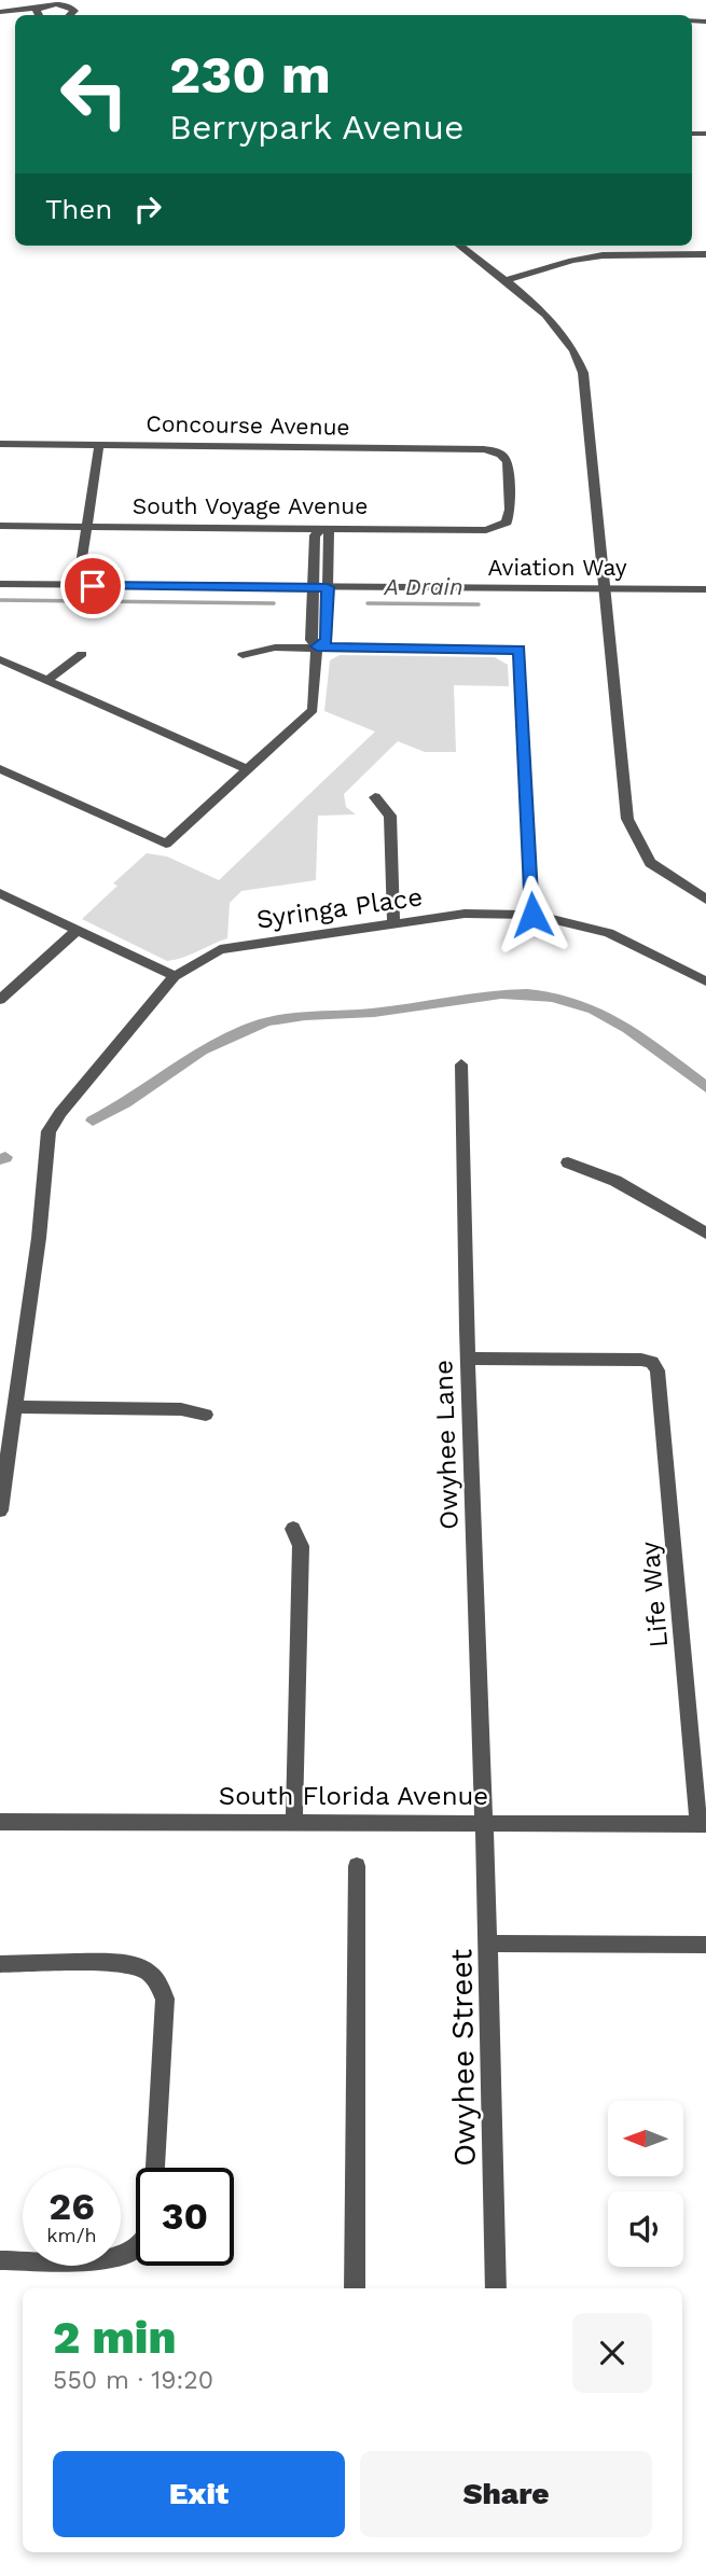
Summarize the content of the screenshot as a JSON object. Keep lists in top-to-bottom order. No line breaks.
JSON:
{"streets":{"street":["Concourse Avenue","South Voyage Avenue","Aviation Way","Syringa Place","Owyhee Lane","Life Way","South Florida Avenue","Owyhee Street"]},"crossings":[["Concourse Avenue","South Voyage Avenue"],["Owyhee Lane","Life Way"],["Owyhee Lane","South Florida Avenue"],["Owyhee Lane","Owyhee Street"],["Life Way","South Florida Avenue"],["South Florida Avenue","Owyhee Street"]],"water":["A Drain"],"north":"left","page":{"turn":["230 m","Berrypark Avenue"],"then":"Then","speed":"26 km/h","limit":"30","heading":["2 min","550 m · 19:20"],"buttons":["Exit","Share"]}}
